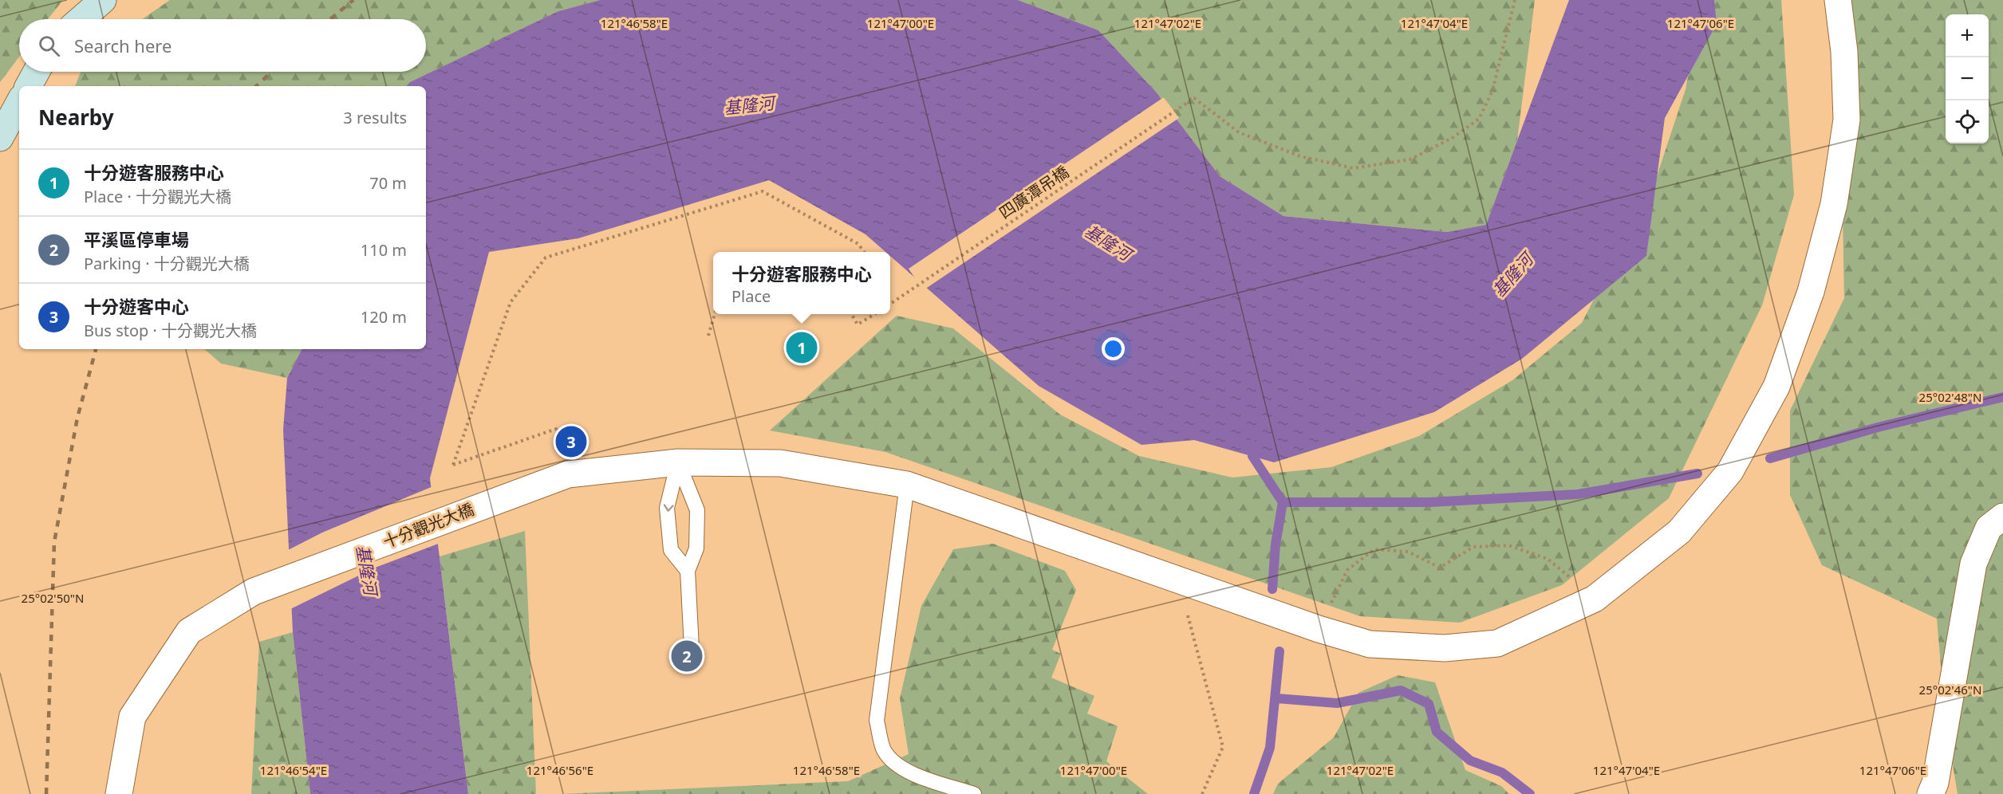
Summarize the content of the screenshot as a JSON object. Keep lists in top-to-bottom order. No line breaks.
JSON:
{"streets":{"street":["十分觀光大橋"],"path":["四廣潭吊橋"]},"water":["基隆河"],"page":{"map_buttons":["+","−"],"search":"Search here","heading":["Nearby","3 results"],"list":[{"mark":"1","name":"十分遊客服務中心","note":"Place · 十分觀光大橋","value":"70 m"},{"mark":"2","name":"平溪區停車場","note":"Parking · 十分觀光大橋","value":"110 m"},{"mark":"3","name":"十分遊客中心","note":"Bus stop · 十分觀光大橋","value":"120 m"}],"popup":["十分遊客服務中心","Place"],"pins":["1","3","2"]},"coordinates":["121°46'58\"E","121°47'00\"E","121°47'02\"E","121°47'04\"E","121°47'06\"E","25°02'48\"N","25°02'50\"N","25°02'46\"N","121°46'54\"E","121°46'56\"E"]}
